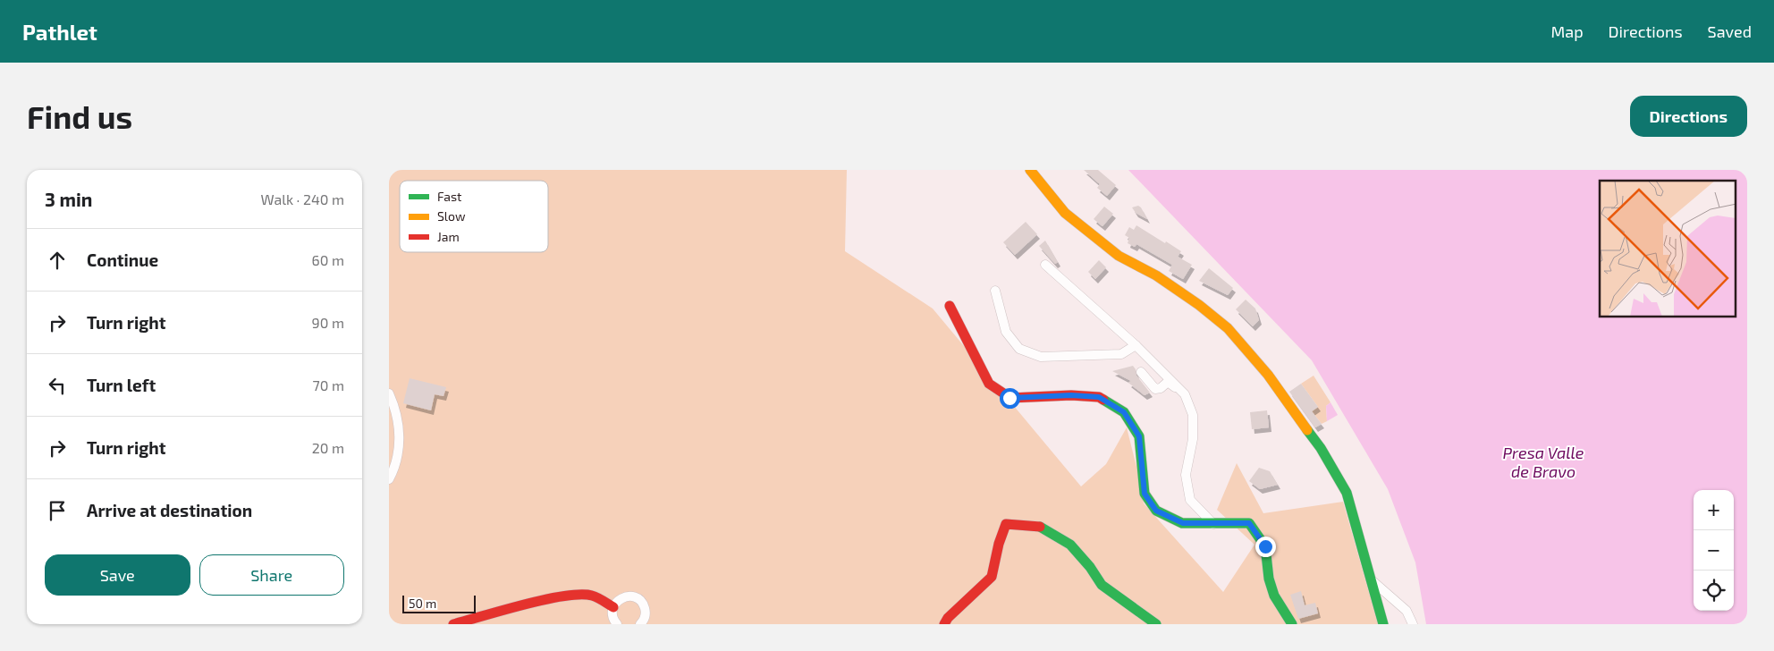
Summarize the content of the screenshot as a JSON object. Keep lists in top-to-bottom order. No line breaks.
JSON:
{"water":["Presa Valle de Bravo"],"legend":["Fast","Slow","Jam"],"scale_bar":"50 m","page":{"header":"Pathlet","nav":["Map","Directions","Saved"],"buttons":["Directions",["Save","Share"]],"title":"Find us","heading":["3 min","Walk · 240 m"],"list":[["Continue","60 m"],["Turn right","90 m"],["Turn left","70 m"],["Turn right","20 m"],"Arrive at destination"],"map_buttons":["+","−"],"scale":"50 m"}}
